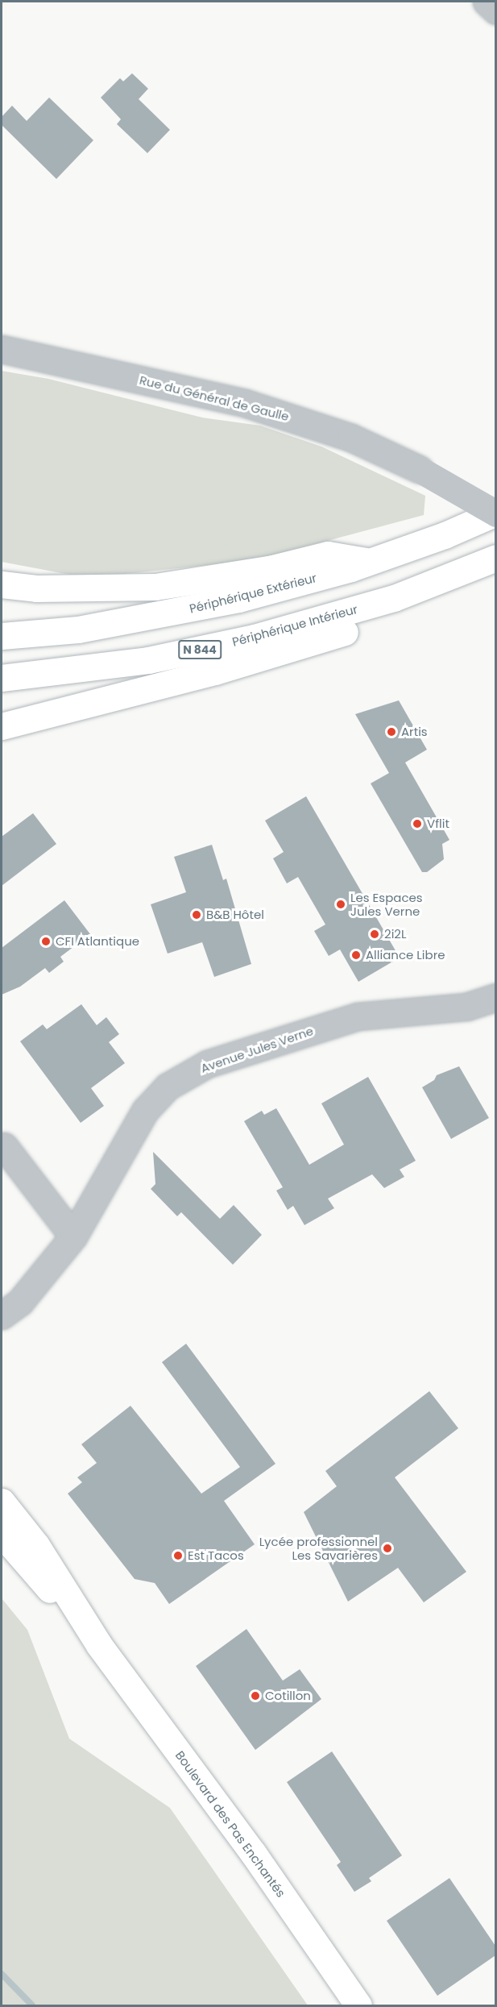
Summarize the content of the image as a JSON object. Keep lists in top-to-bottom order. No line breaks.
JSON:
{"streets":{"main road":["Périphérique Extérieur","Périphérique Intérieur","N 844","Boulevard des Pas Enchantés"],"street":["Rue du Général de Gaulle","Avenue Jules Verne"]},"crossings":[["Rue du Général de Gaulle","Périphérique Extérieur"]],"places":["Artis","Vflit","Les Espaces Jules Verne","B&B Hôtel","2i2L","CFI Atlantique","Alliance Libre","Lycée professionnel Les Savarières","Est Tacos","Cotillon"]}
